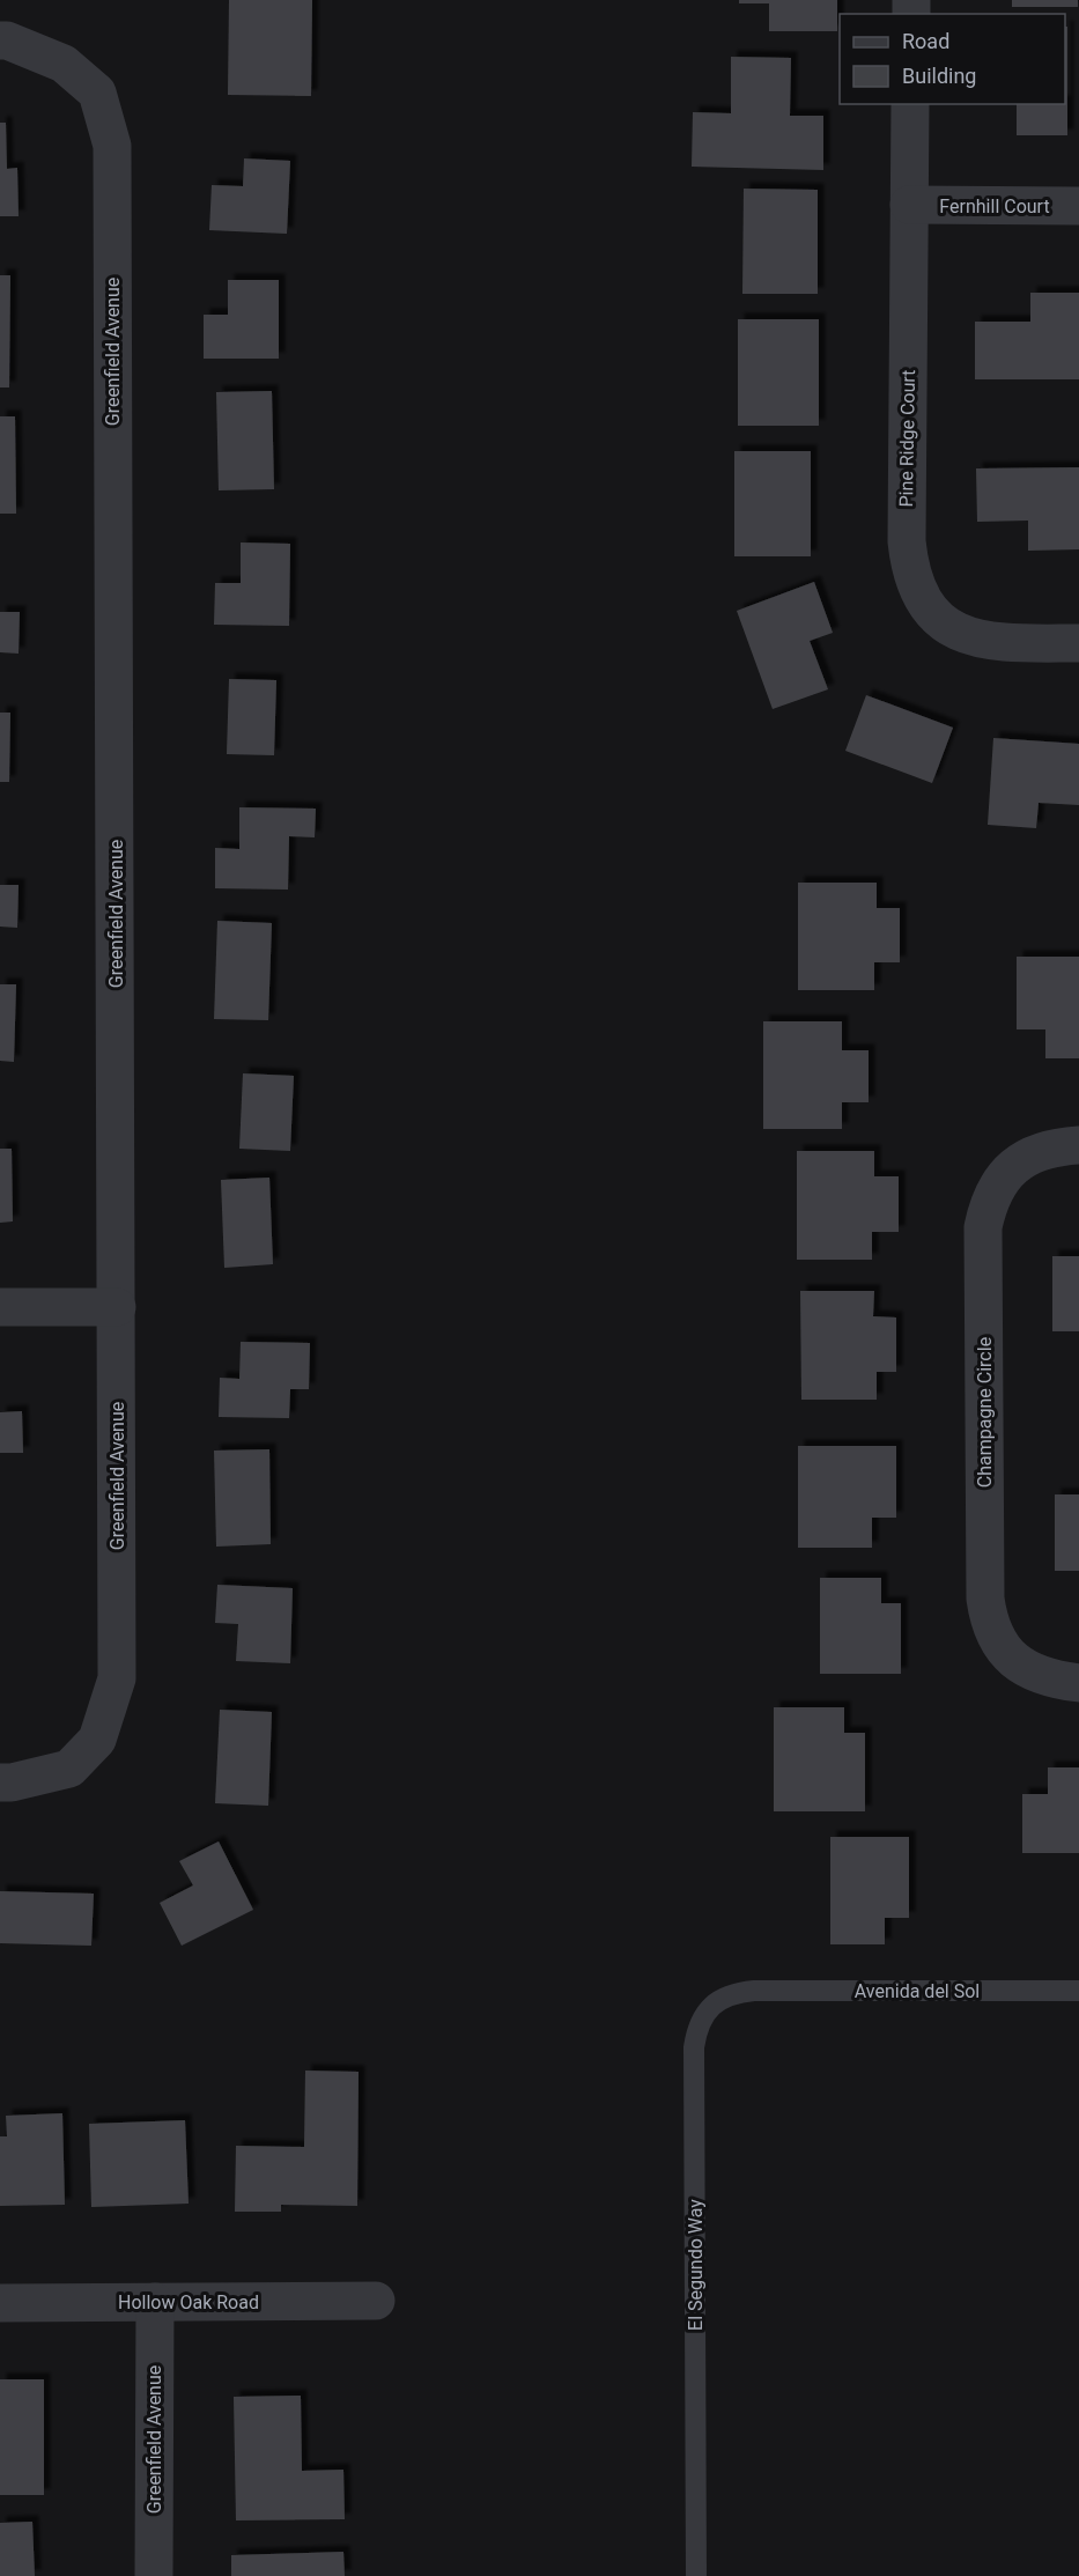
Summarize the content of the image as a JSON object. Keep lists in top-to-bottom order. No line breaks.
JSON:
{"streets":{"street":["Fernhill Court","Greenfield Avenue","Pine Ridge Court","Champagne Circle","Hollow Oak Road"],"lane":["Avenida del Sol","El Segundo Way"]},"crossings":[["Fernhill Court","Pine Ridge Court"],["Greenfield Avenue","Hollow Oak Road"],["Avenida del Sol","El Segundo Way"]],"legend":["Road","Building"]}
